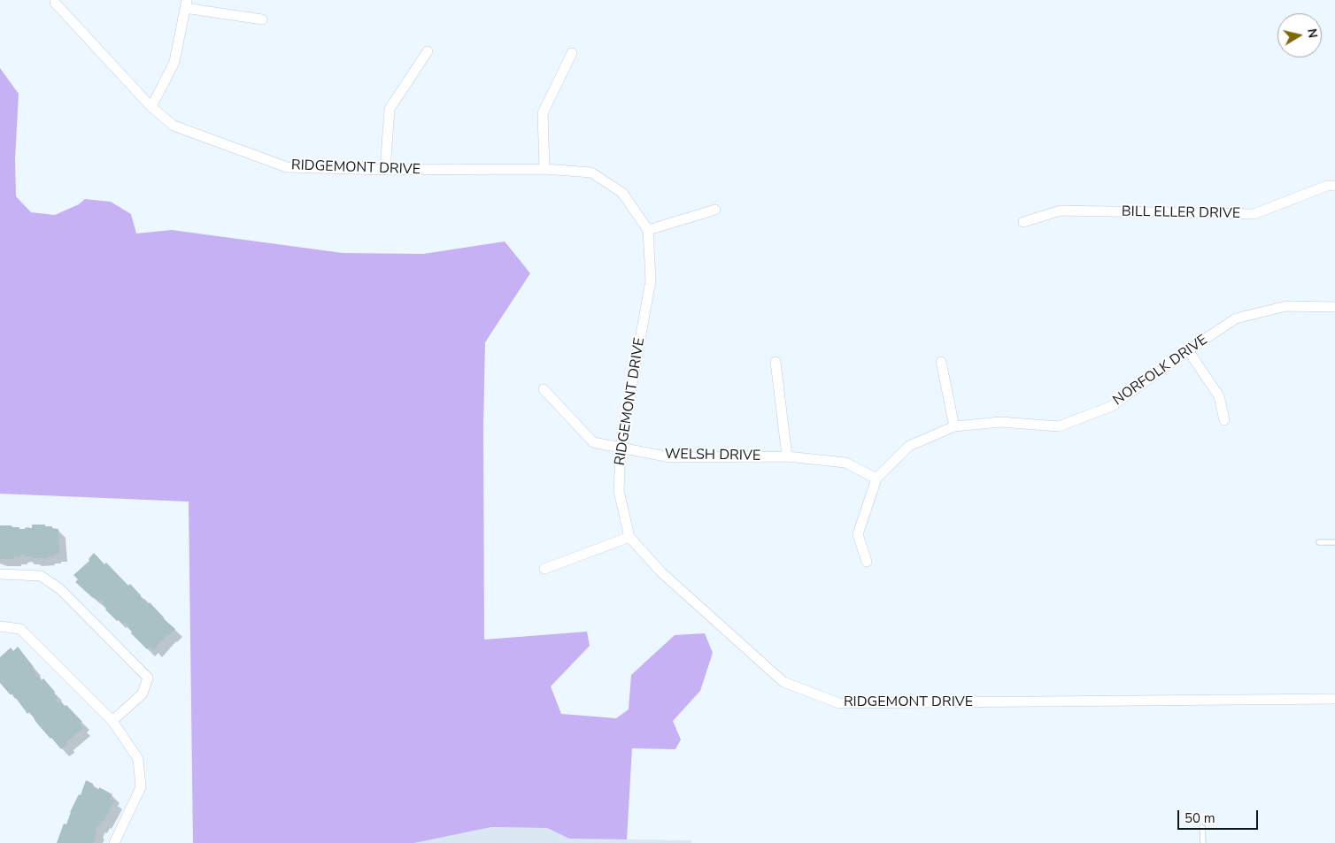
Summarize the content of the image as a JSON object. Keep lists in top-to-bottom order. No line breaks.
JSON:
{"streets":{"street":["RIDGEMONT DRIVE","BILL ELLER DRIVE","NORFOLK DRIVE","WELSH DRIVE"]},"crossings":[["RIDGEMONT DRIVE","WELSH DRIVE"],["NORFOLK DRIVE","WELSH DRIVE"]],"scale_bar":"50 m","north":"right"}
